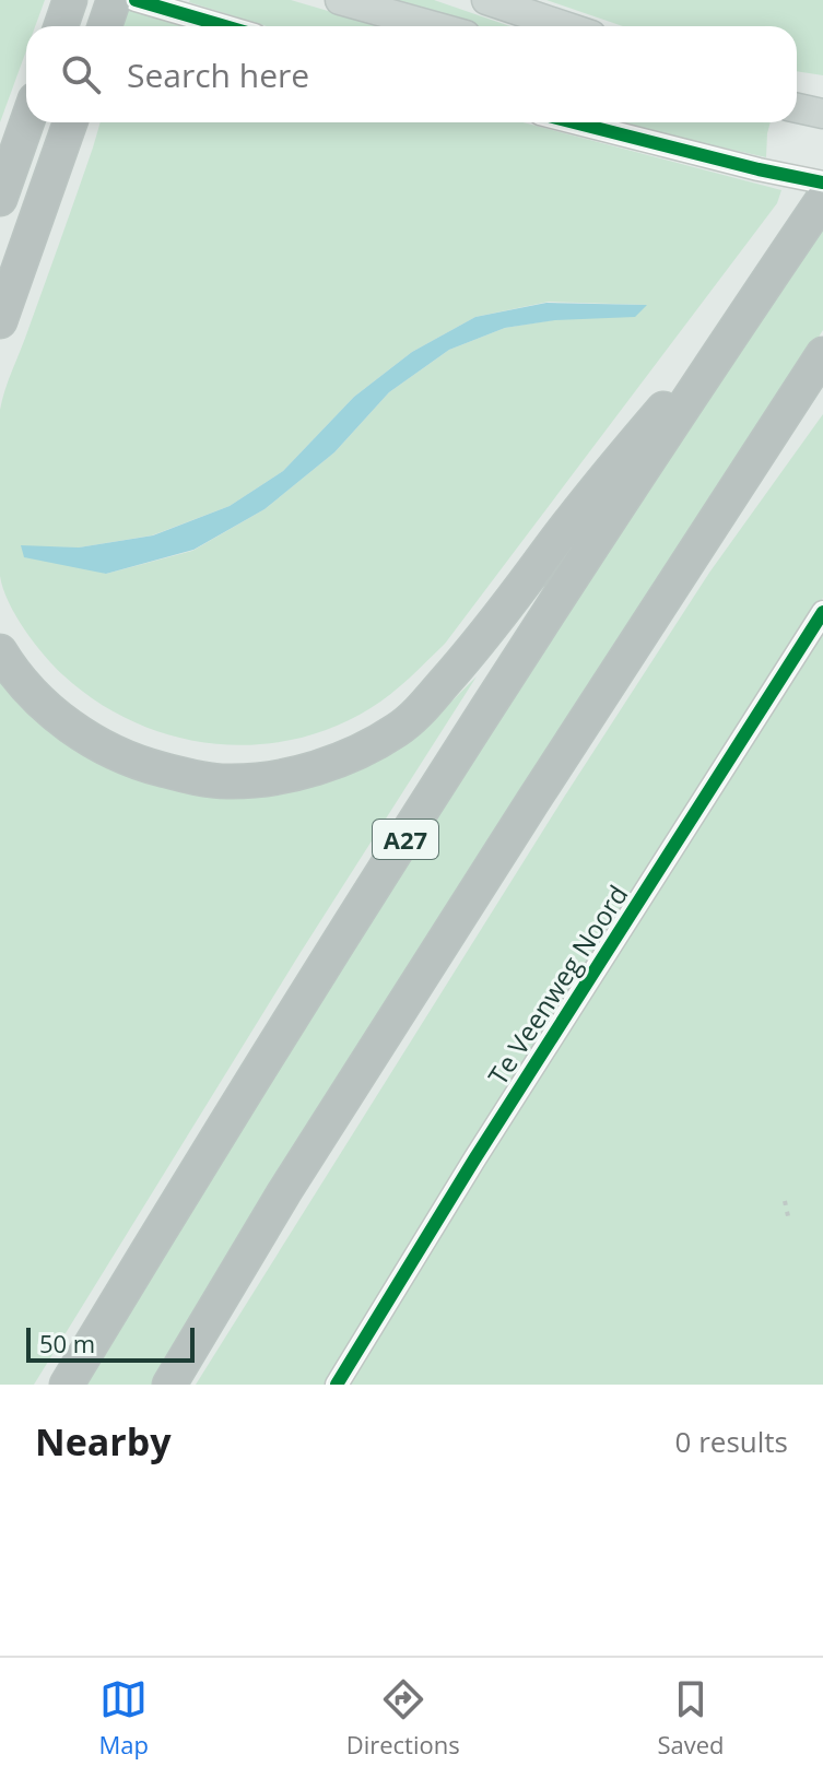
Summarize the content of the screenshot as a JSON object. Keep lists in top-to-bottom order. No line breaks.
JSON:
{"streets":{"highway":["A27"],"street":["Te Veenweg Noord"]},"scale_bar":"50 m","page":{"search":"Search here","scale":"50 m","heading":["Nearby","0 results"],"nav":["Map","Directions","Saved"]}}
